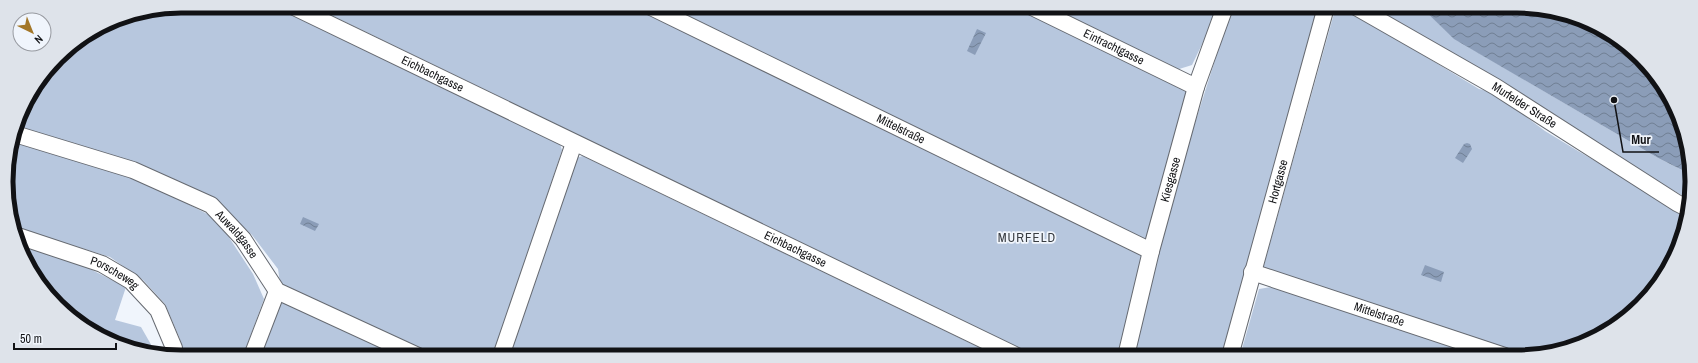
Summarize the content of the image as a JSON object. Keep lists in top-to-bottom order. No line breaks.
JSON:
{"streets":{"street":["Eintrachtgasse","Eichbachgasse","Murfelder Straße","Mittelstraße","Kiesgasse","Hortgasse","Auwaldgasse","Porscheweg"]},"crossings":[["Eintrachtgasse","Kiesgasse"],["Mittelstraße","Kiesgasse"],["Mittelstraße","Hortgasse"]],"districts":["MURFELD"],"places":["Mur"],"scale_bar":"50 m","north":"bottom right"}
